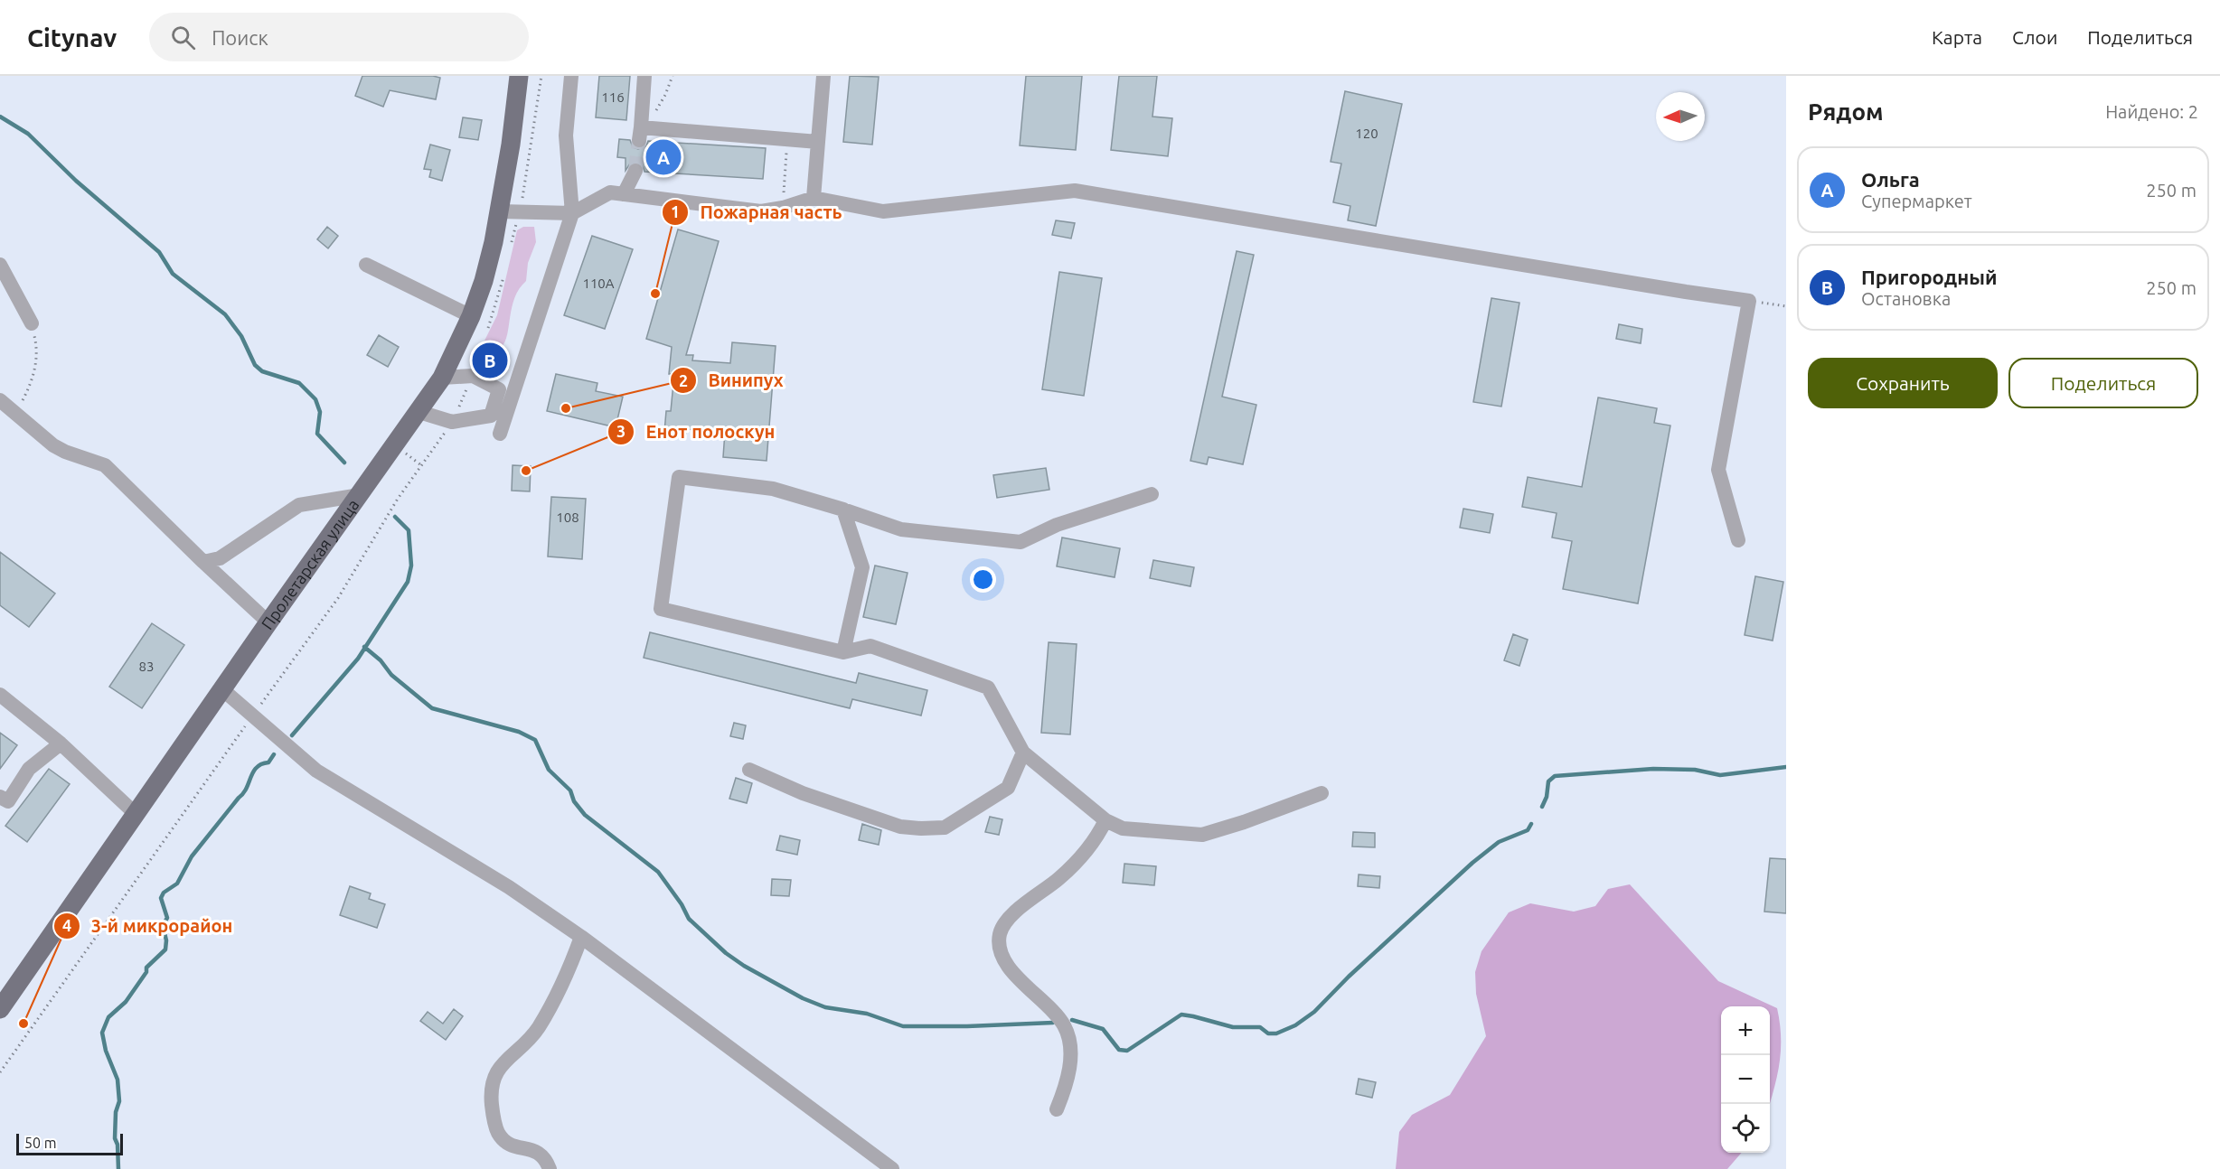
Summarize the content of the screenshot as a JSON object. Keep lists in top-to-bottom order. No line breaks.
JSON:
{"streets":{"main road":["Пролетарская улица"]},"places":["Пожарная часть","Винипух","Енот полоскун","3-й микрорайон"],"house_numbers":["116","120","110А","108","83"],"scale_bar":"50 m","north":"left","page":{"header":"Citynav","search":"Поиск","nav":["Карта","Слои","Поделиться"],"heading":["Рядом","Найдено: 2"],"pins":["A","B"],"list":[{"mark":"A","name":"Ольга","note":"Супермаркет","value":"250 m"},{"mark":"B","name":"Пригородный","note":"Остановка","value":"250 m"}],"buttons":["Сохранить","Поделиться"],"map_buttons":["+","−"],"scale":"50 m"}}
